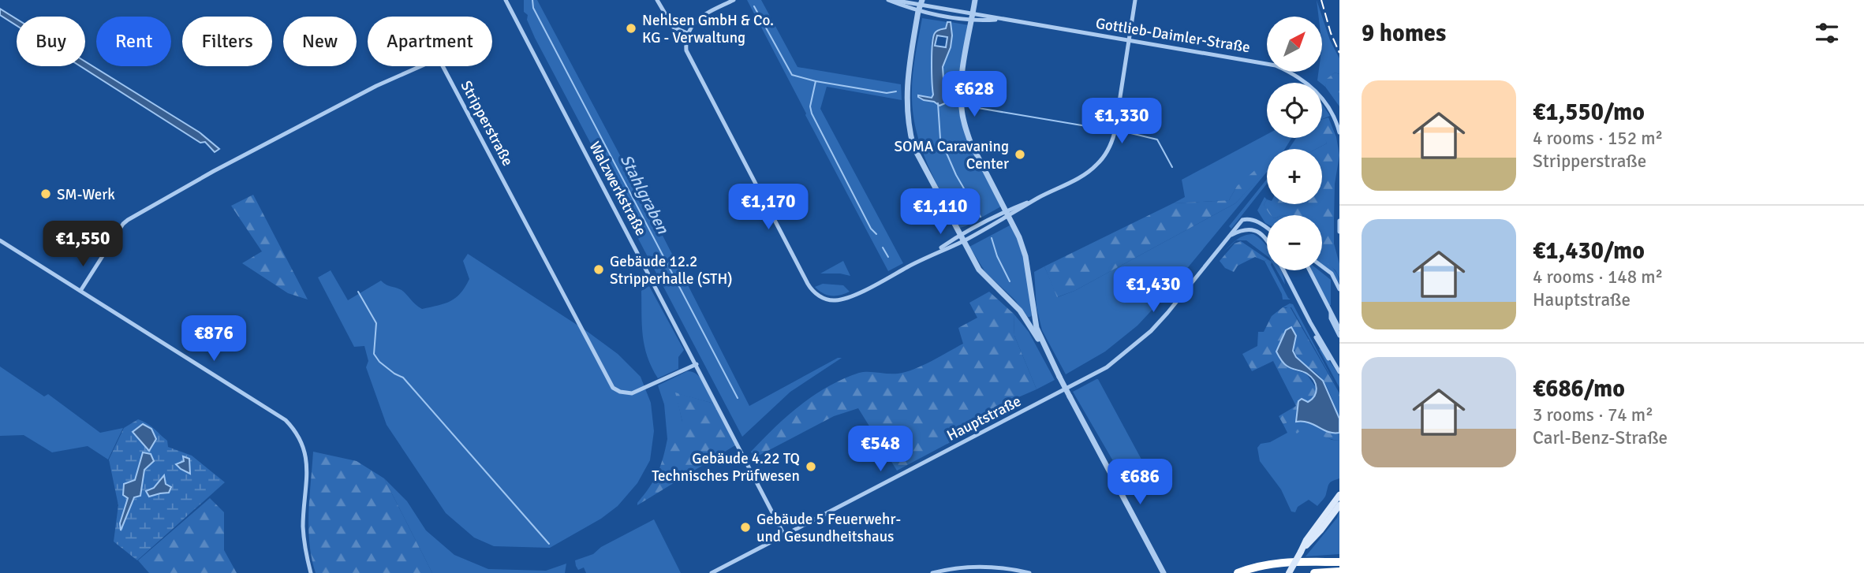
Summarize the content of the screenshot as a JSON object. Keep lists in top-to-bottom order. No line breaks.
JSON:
{"streets":{"street":["Gottlieb-Daimler-Straße","Stripperstraße","Walzwerkstraße","Hauptstraße"]},"crossings":[["Stripperstraße","Walzwerkstraße"],["Walzwerkstraße","Hauptstraße"]],"water":["Stahlgraben"],"places":["Nehlsen GmbH & Co. KG - Verwaltung","SOMA Caravaning Center","SM-Werk","Gebäude 12.2 Stripperhalle (STH)","Gebäude 4.22 TQ Technisches Prüfwesen","Gebäude 5 Feuerwehr- und Gesundheitshaus"],"north":"top right","page":{"heading":"9 homes","map_buttons":["+","−"],"chip":["Buy","Rent","Filters","New","Apartment"],"list":[{"name":"€1,550/mo","note":"4 rooms · 152 m² · Stripperstraße"},{"name":"€1,430/mo","note":"4 rooms · 148 m² · Hauptstraße"},{"name":"€686/mo","note":"3 rooms · 74 m² · Carl-Benz-Straße"}],"price":["€628","€1,330","€1,170","€1,110","€1,550","€1,430","€876","€548","€686"]}}
